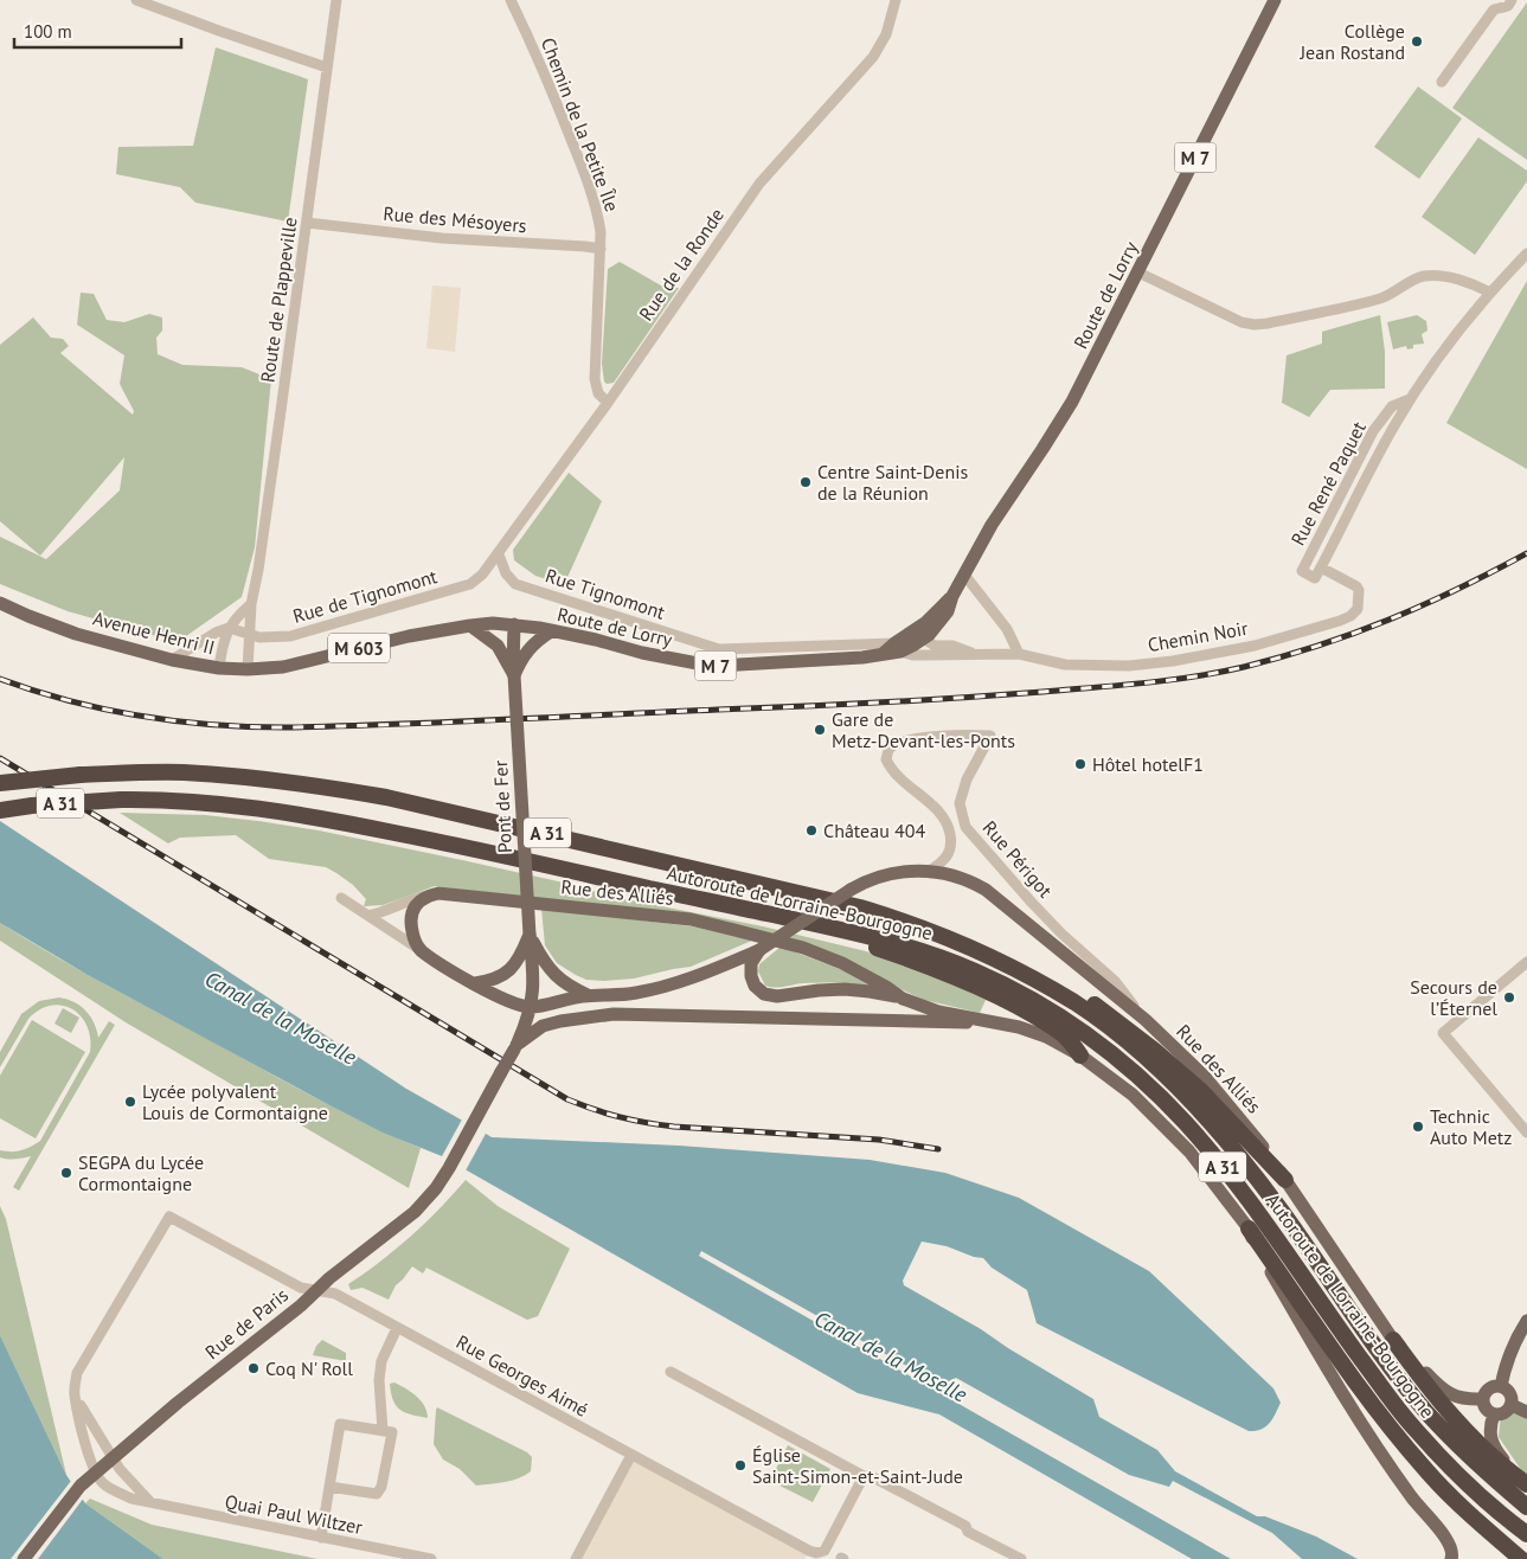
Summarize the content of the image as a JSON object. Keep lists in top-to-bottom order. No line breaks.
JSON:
{"streets":{"highway":["A 31","Autoroute de Lorraine-Bourgogne"],"main road":["M 7","Route de Lorry","Avenue Henri II","M 603","Pont de Fer","Rue des Alliés","Rue de Paris"],"street":["Chemin de la Petite Île","Rue des Mésoyers","Rue de la Ronde","Route de Plappeville","Rue René Paquet","Rue Tignomont","Rue de Tignomont","Chemin Noir","Rue Périgot","Rue Georges Aimé","Quai Paul Wiltzer"]},"crossings":[["Chemin de la Petite Île","Rue des Mésoyers"],["Chemin de la Petite Île","Rue de la Ronde"],["Rue des Mésoyers","Route de Plappeville"],["Rue de la Ronde","Rue Tignomont"],["Rue de la Ronde","Rue de Tignomont"],["Route de Lorry","Rue Tignomont"],["Route de Lorry","Avenue Henri II"],["Route de Lorry","Chemin Noir"],["Route de Lorry","Pont de Fer"],["Route de Plappeville","Rue de Tignomont"],["Route de Plappeville","Avenue Henri II"],["Rue René Paquet","Chemin Noir"],["Rue Tignomont","Rue de Tignomont"],["Rue Tignomont","Chemin Noir"],["Avenue Henri II","Pont de Fer"],["Rue Périgot","Rue des Alliés"],["Rue des Alliés","Rue de Paris"],["Rue de Paris","Rue Georges Aimé"],["Rue de Paris","Quai Paul Wiltzer"]],"water":["Canal de la Moselle"],"places":["Collège Jean Rostand","Centre Saint-Denis de la Réunion","Gare de Metz-Devant-les-Ponts","Hôtel hotelF1","Château 404","Secours de l’Éternel","Lycée polyvalent Louis de Cormontaigne","Technic Auto Metz","SEGPA du Lycée Cormontaigne","Coq N' Roll","Église Saint-Simon-et-Saint-Jude"],"scale_bar":"100 m"}
